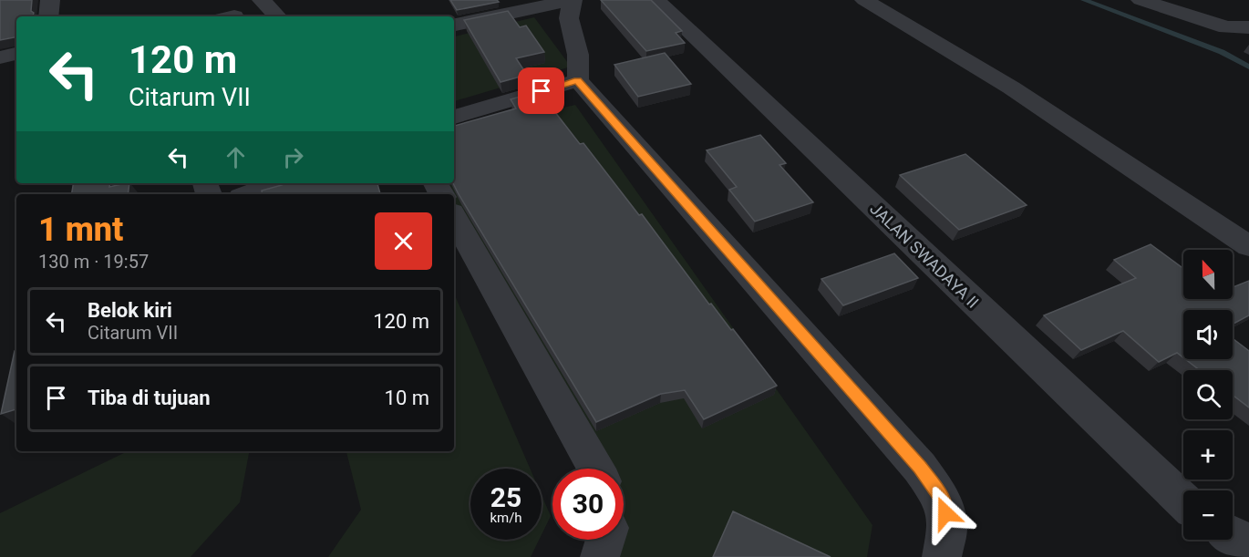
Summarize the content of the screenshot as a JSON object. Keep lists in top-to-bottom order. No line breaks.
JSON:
{"streets":{"street":["JALAN SWADAYA II"]},"north":"top","page":{"turn":["120 m","Citarum VII"],"heading":["1 mnt","130 m · 19:57"],"map_buttons":["+","−"],"list":[{"name":"Belok kiri","note":"Citarum VII","value":"120 m"},{"name":"Tiba di tujuan","value":"10 m"}],"speed":"25 km/h","limit":"30"}}
